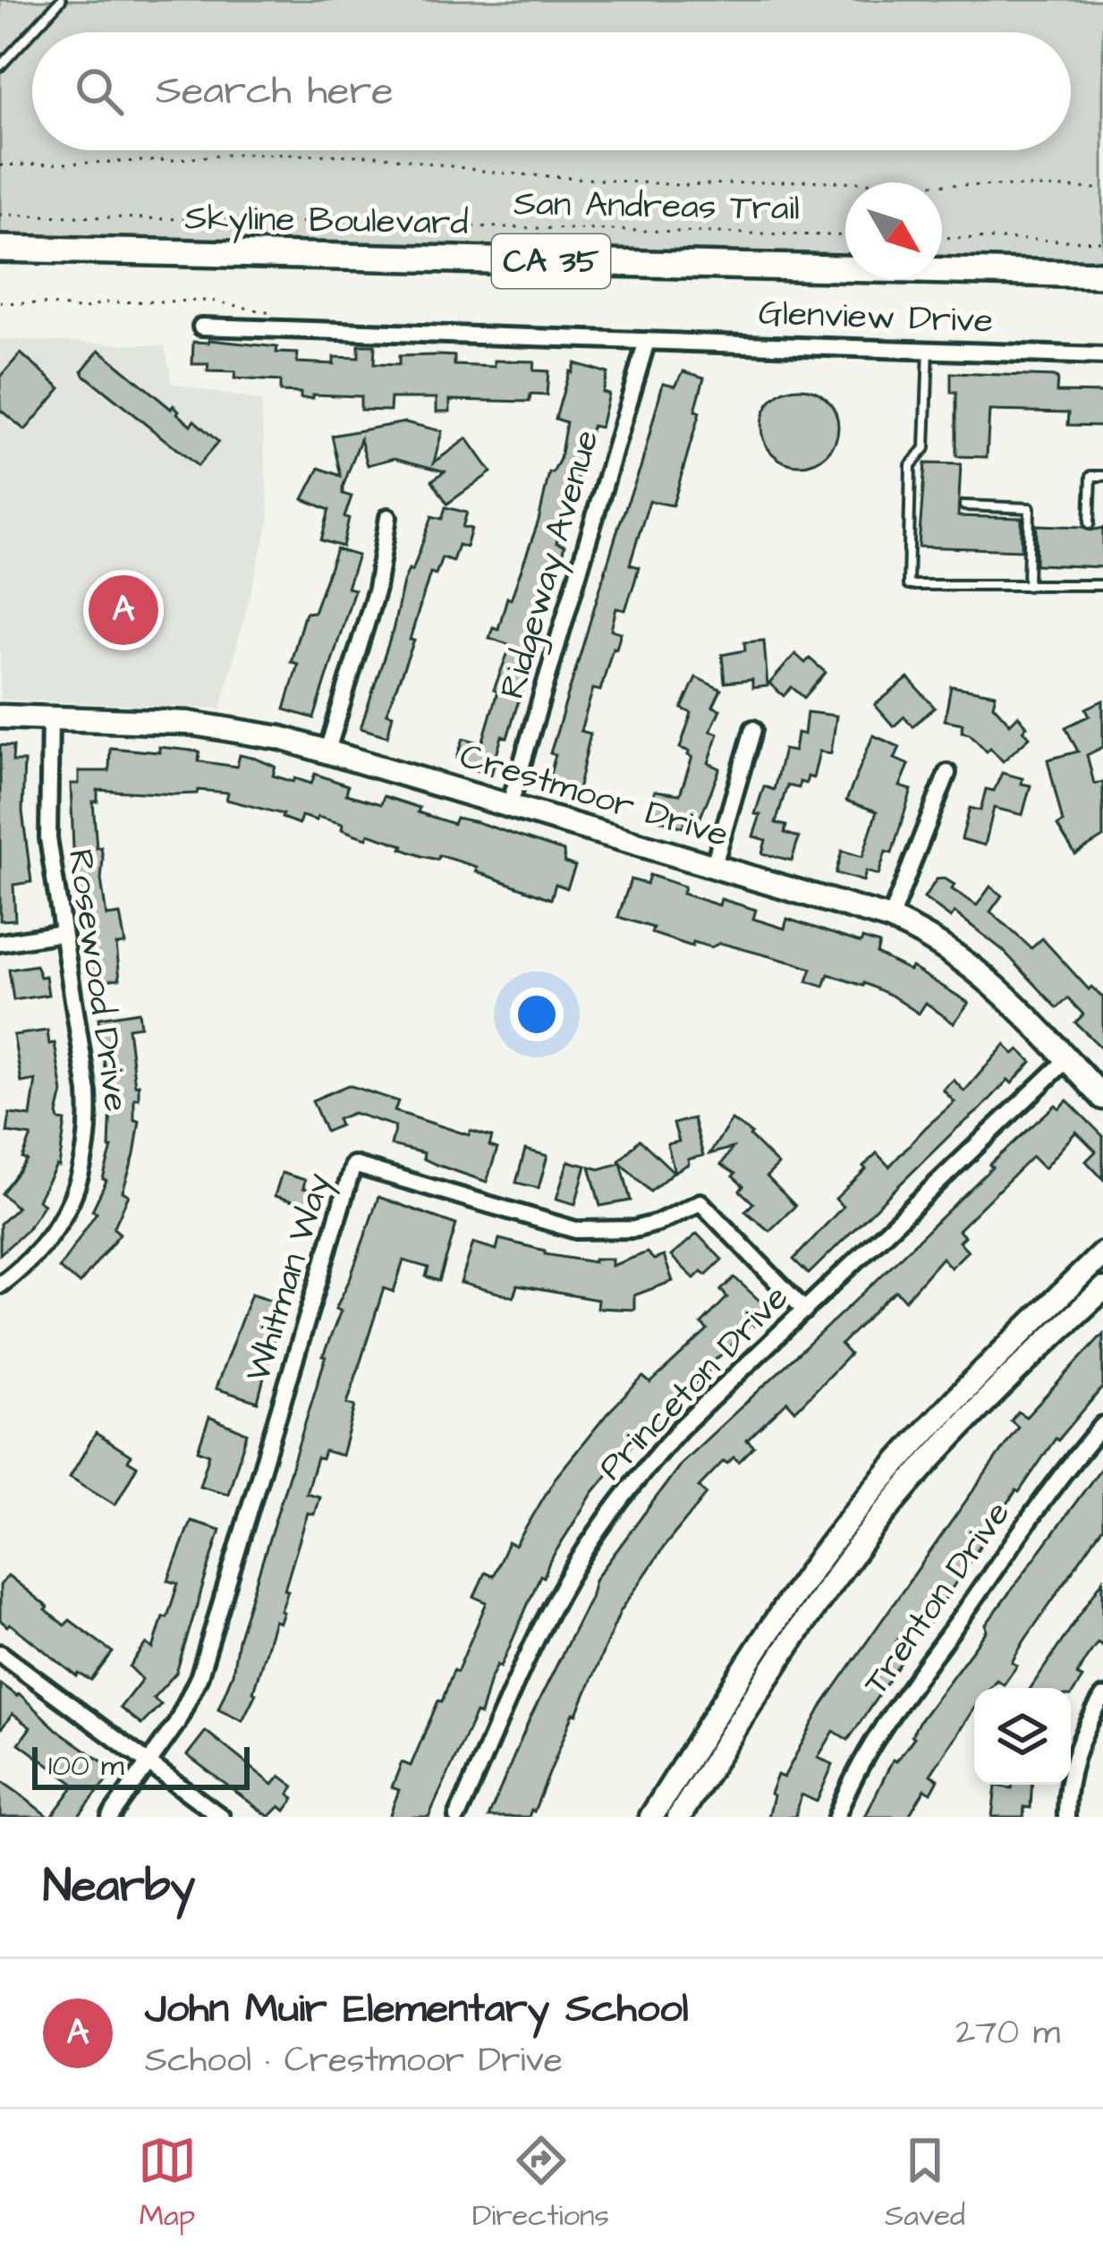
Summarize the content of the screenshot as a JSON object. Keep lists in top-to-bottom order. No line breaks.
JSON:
{"streets":{"main road":["Skyline Boulevard","CA 35","Crestmoor Drive"],"street":["Glenview Drive","Ridgeway Avenue","Rosewood Drive","Whitman Way","Princeton Drive","Trenton Drive"],"path":["San Andreas Trail"]},"crossings":[["Glenview Drive","Ridgeway Avenue"],["Ridgeway Avenue","Crestmoor Drive"],["Crestmoor Drive","Rosewood Drive"],["Crestmoor Drive","Princeton Drive"],["Whitman Way","Princeton Drive"]],"scale_bar":"100 m","north":"bottom right","page":{"search":"Search here","pins":"A","scale":"100 m","heading":"Nearby","list":[{"mark":"A","name":"John Muir Elementary School","note":"School · Crestmoor Drive","value":"270 m"}],"nav":["Map","Directions","Saved"]}}
